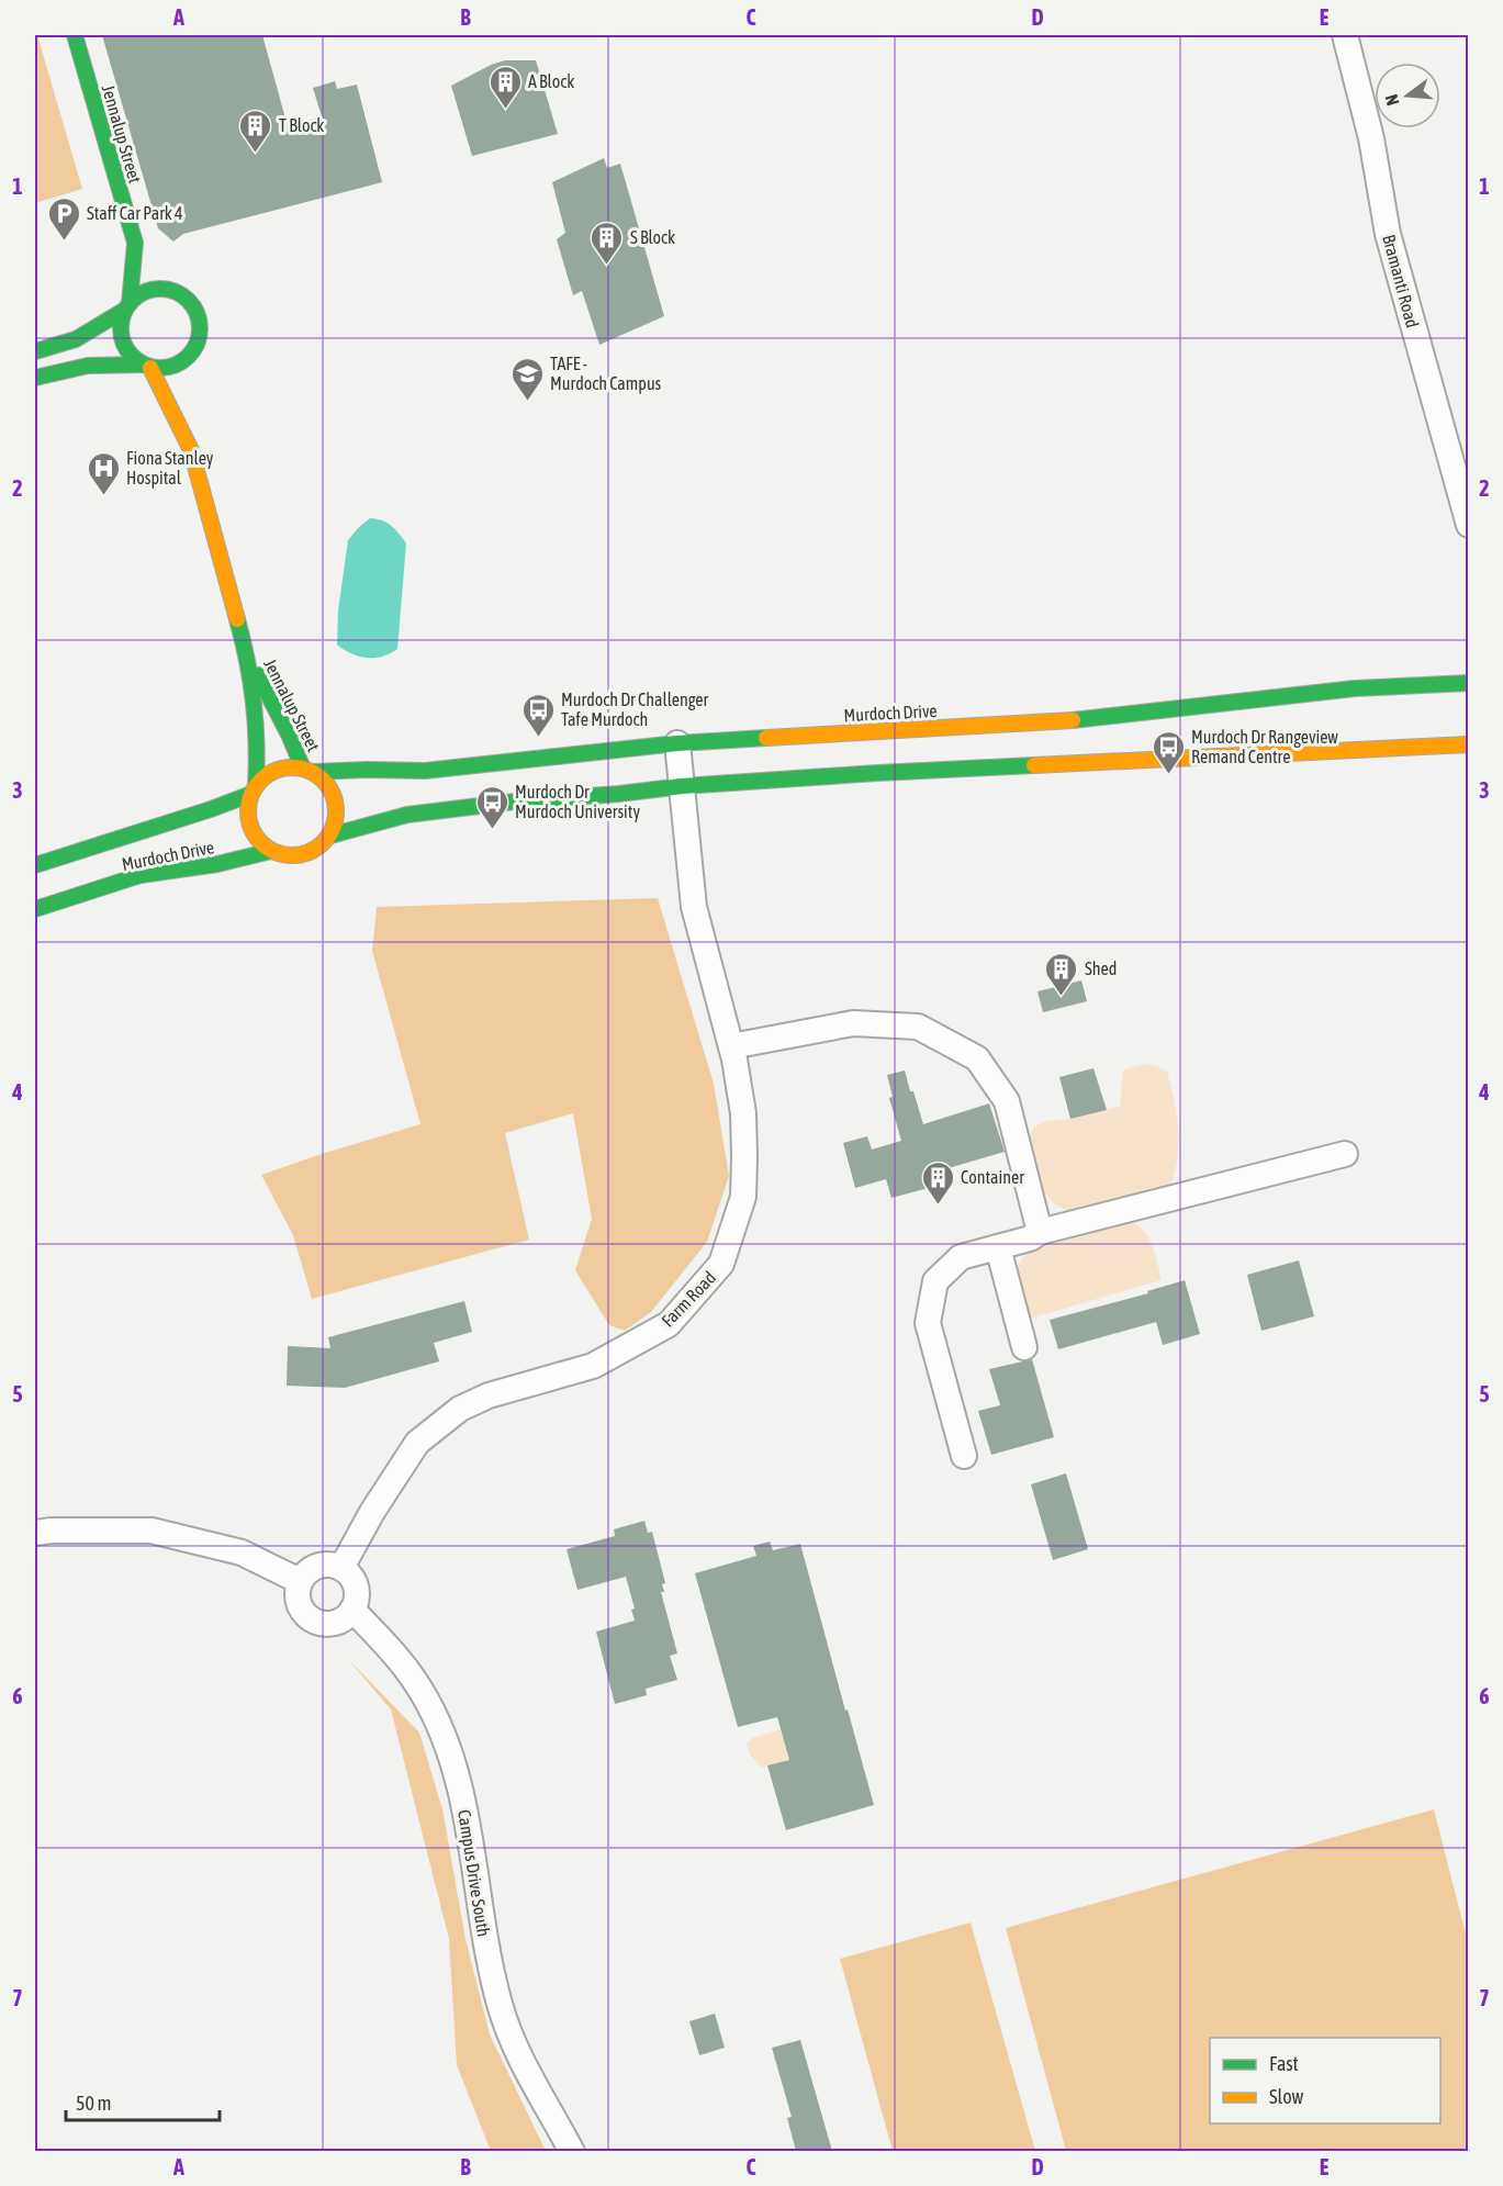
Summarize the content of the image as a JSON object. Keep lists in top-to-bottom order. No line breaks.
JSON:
{"streets":{"main road":["Jennalup Street","Murdoch Drive"],"street":["Bramanti Road","Farm Road","Campus Drive South"]},"crossings":[["Jennalup Street","Murdoch Drive"],["Murdoch Drive","Farm Road"],["Farm Road","Campus Drive South"]],"places":{"building":["A Block","T Block","S Block","Shed","Container"],"parking":["Staff Car Park 4"],"school or university":["TAFE - Murdoch Campus"],"hospital":["Fiona Stanley Hospital"],"bus stop":["Murdoch Dr Challenger Tafe Murdoch","Murdoch Dr Rangeview Remand Centre","Murdoch Dr Murdoch University"]},"legend":["Fast","Slow"],"scale_bar":"50 m","north":"left","grid":{"columns":["A","B","C","D","E"],"rows":["1","2","3","4","5","6","7"]}}
